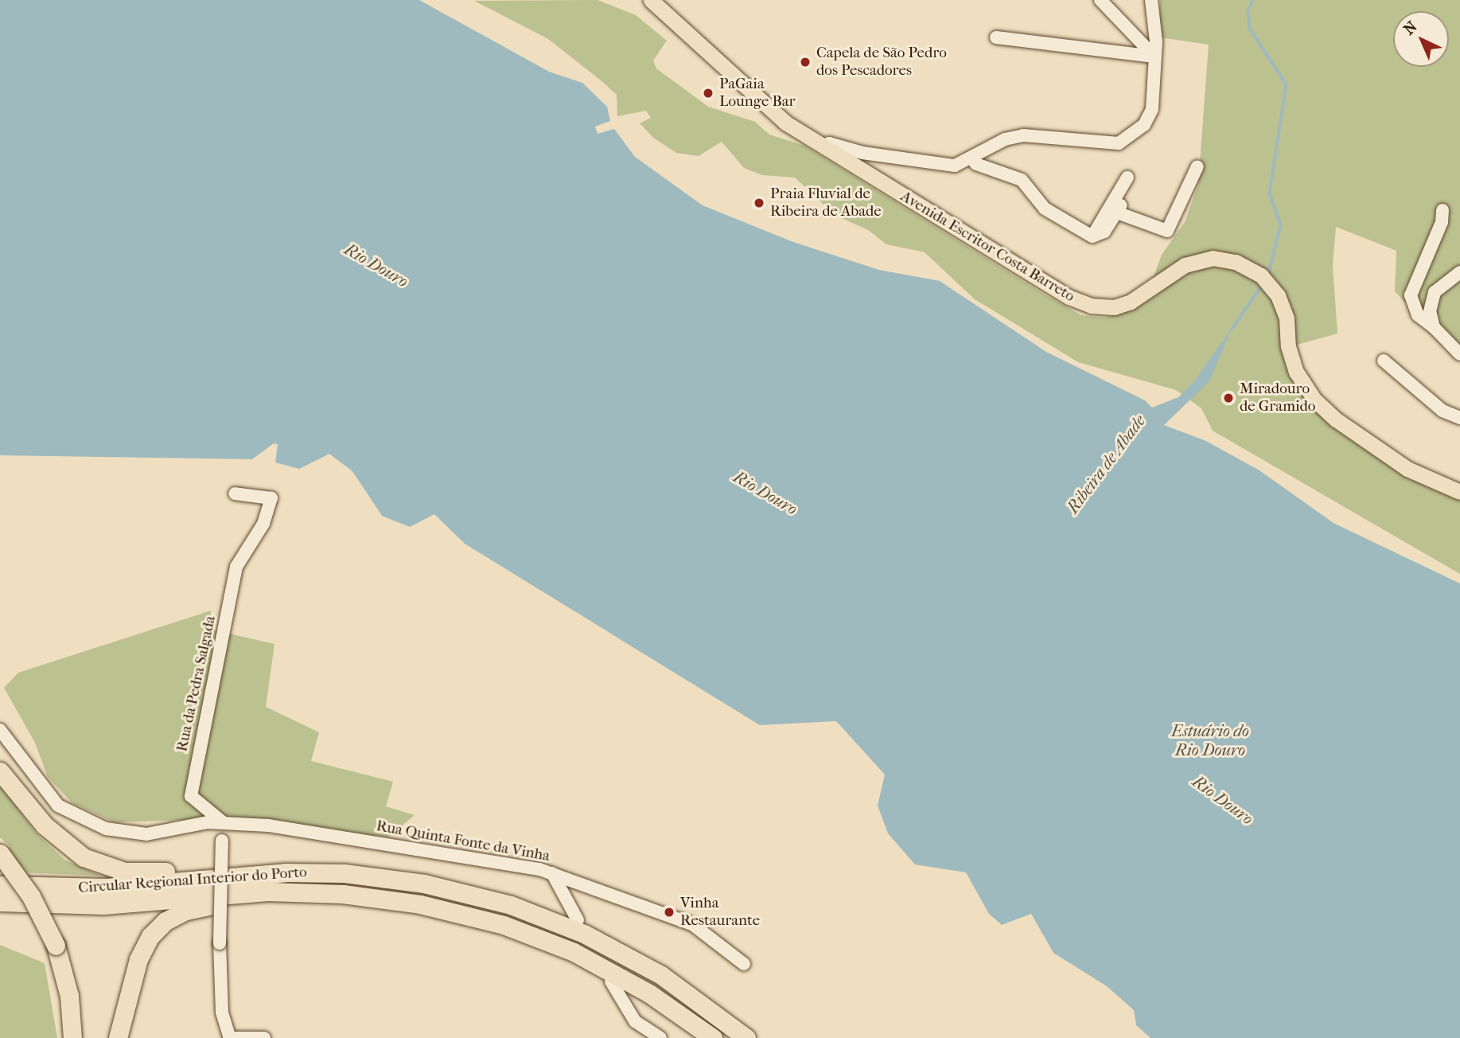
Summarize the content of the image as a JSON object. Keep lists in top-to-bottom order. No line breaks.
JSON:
{"streets":{"highway":["Circular Regional Interior do Porto"],"main road":["Avenida Escritor Costa Barreto"],"street":["Rua da Pedra Salgada","Rua Quinta Fonte da Vinha"]},"crossings":[["Rua da Pedra Salgada","Rua Quinta Fonte da Vinha"]],"water":["Rio Douro","Ribeira de Abade","Estuário do Rio Douro"],"places":["Capela de São Pedro dos Pescadores","PaGaia Lounge Bar","Praia Fluvial de Ribeira de Abade","Miradouro de Gramido","Vinha Restaurante"],"north":"top left"}
